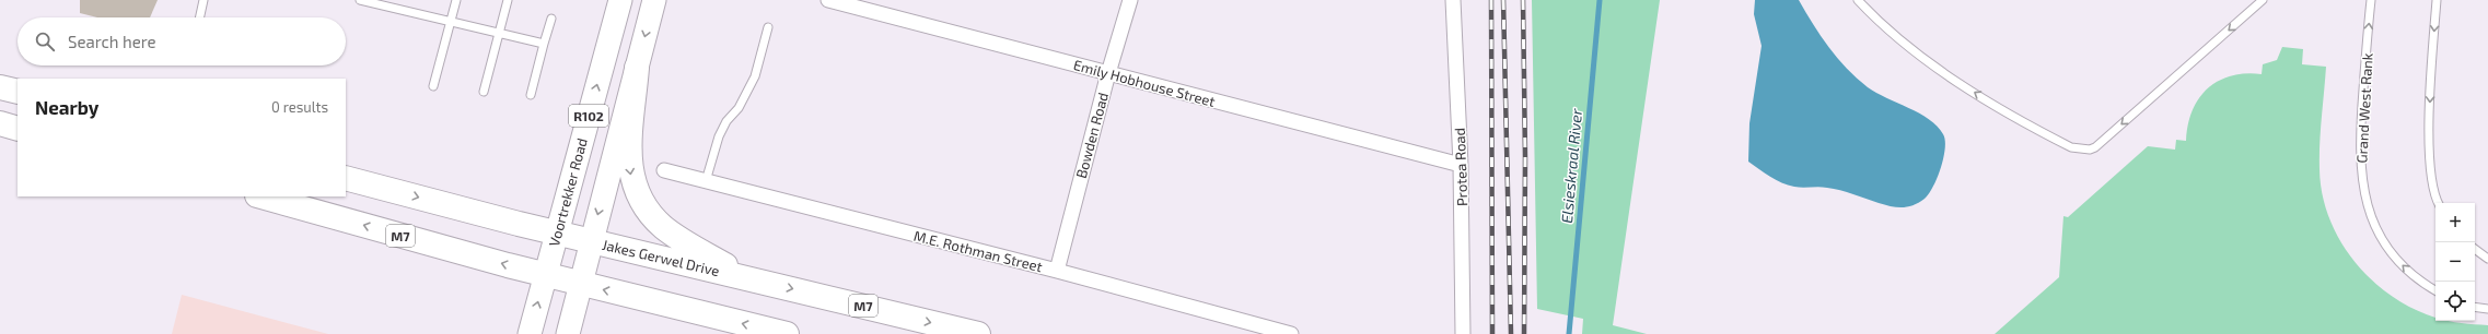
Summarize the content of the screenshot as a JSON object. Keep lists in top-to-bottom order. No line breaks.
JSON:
{"streets":{"highway":["M7","Jakes Gerwel Drive"],"main road":["R102","Voortrekker Road"],"street":["Emily Hobhouse Street","Bowden Road","Protea Road","M.E. Rothman Street"],"lane":["Grand West Rank"]},"crossings":[["Emily Hobhouse Street","Bowden Road"],["Emily Hobhouse Street","Protea Road"],["R102","M7"],["R102","Jakes Gerwel Drive"],["Bowden Road","M.E. Rothman Street"],["Voortrekker Road","M7"],["Voortrekker Road","Jakes Gerwel Drive"]],"water":["Elsieskraal River"],"page":{"search":"Search here","heading":["Nearby","0 results"],"map_buttons":["+","−"]}}
